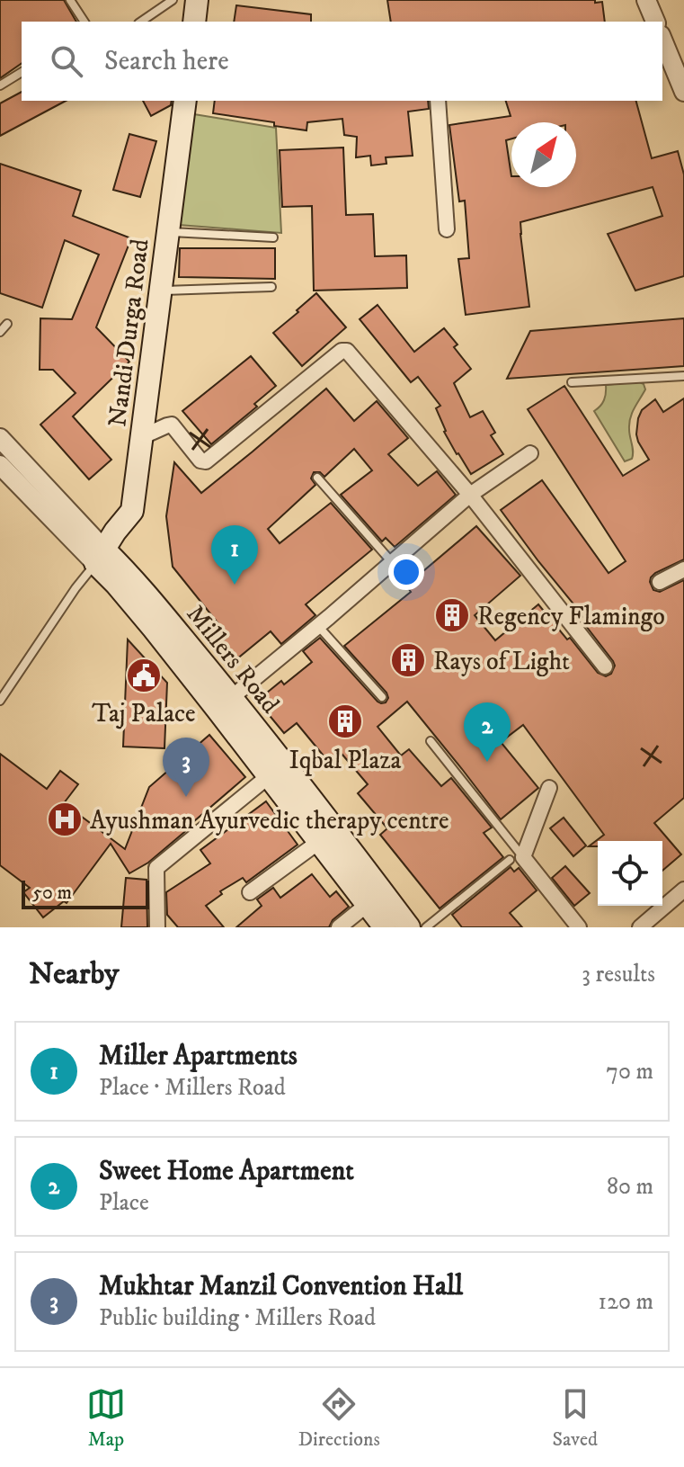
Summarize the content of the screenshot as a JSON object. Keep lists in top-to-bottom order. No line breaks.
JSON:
{"streets":{"main road":["Nandi Durga Road","Millers Road"]},"crossings":[["Nandi Durga Road","Millers Road"]],"places":{"building":["Regency Flamingo","Rays of Light","Iqbal Plaza"],"public building":["Taj Palace"],"hospital":["Ayushman Ayurvedic therapy centre"]},"scale_bar":"50 m","north":"top right","page":{"search":"Search here","pins":["1","2","3"],"scale":"50 m","heading":["Nearby","3 results"],"list":[{"mark":"1","name":"Miller Apartments","note":"Place · Millers Road","value":"70 m"},{"mark":"2","name":"Sweet Home Apartment","note":"Place","value":"80 m"},{"mark":"3","name":"Mukhtar Manzil Convention Hall","note":"Public building · Millers Road","value":"120 m"}],"nav":["Map","Directions","Saved"]}}
